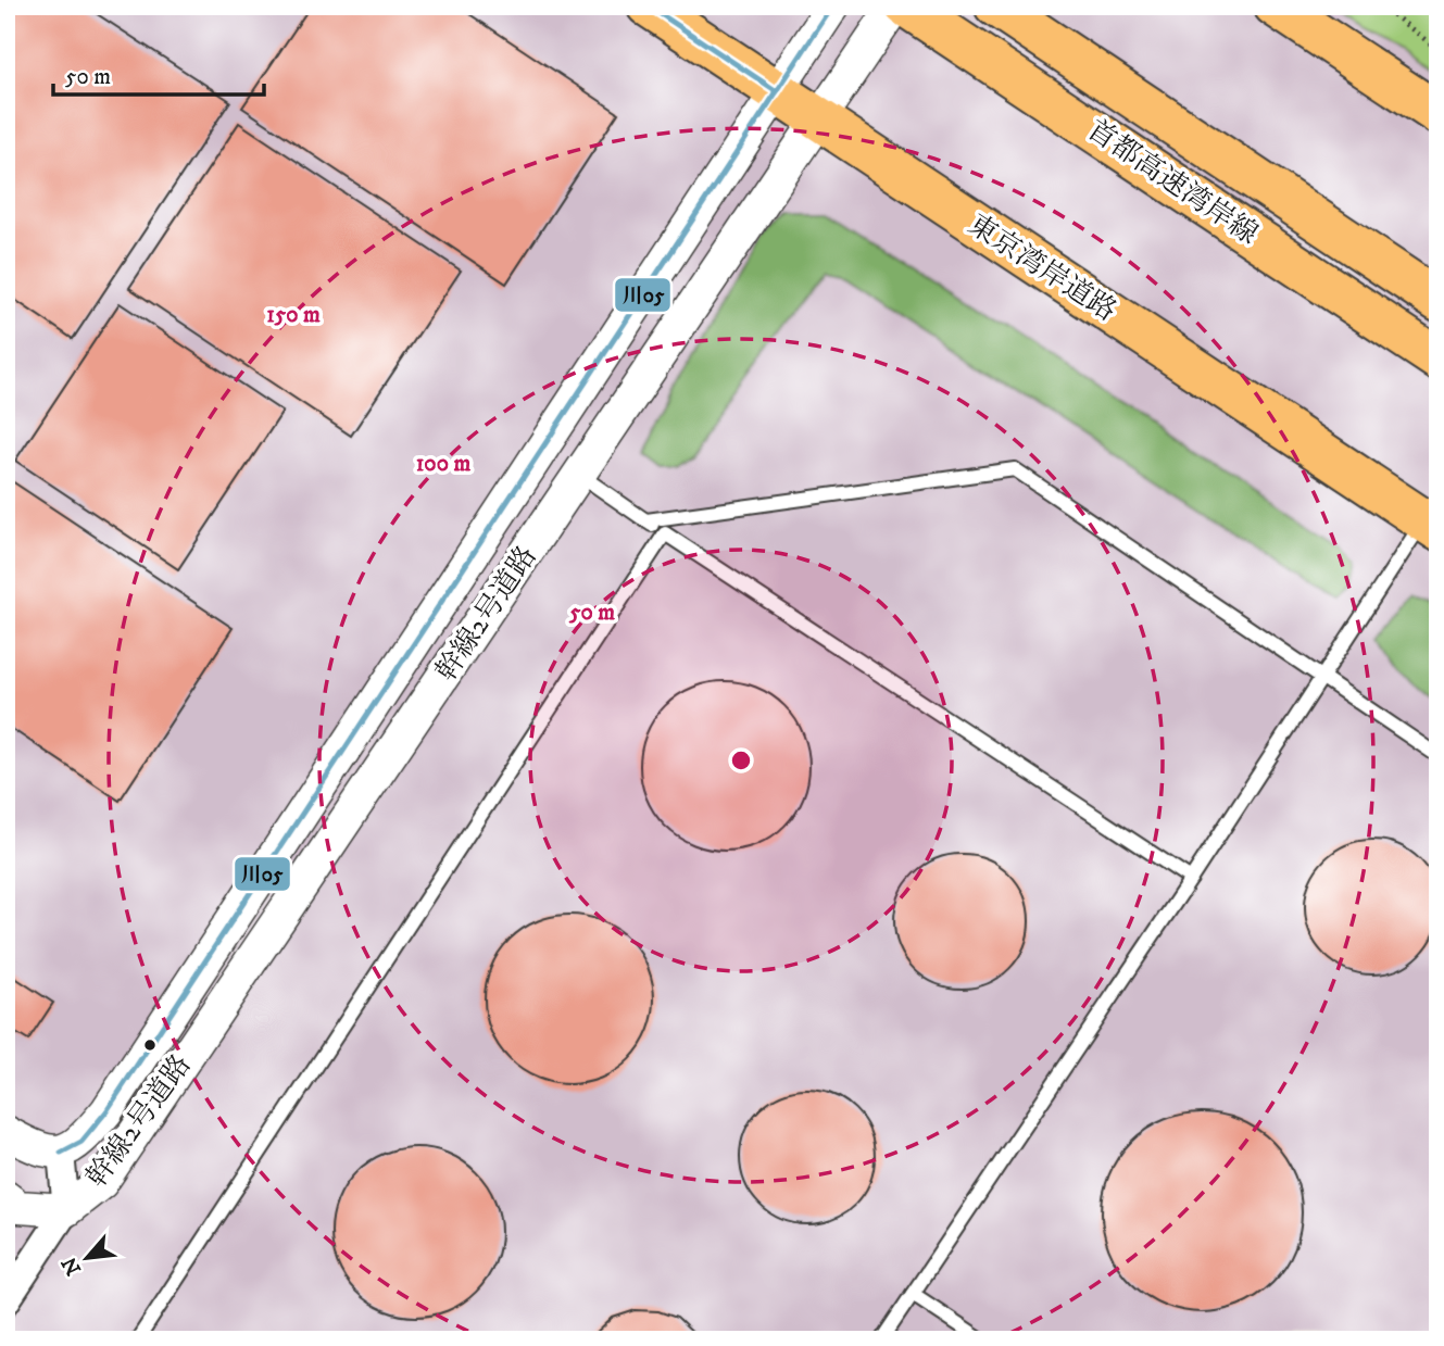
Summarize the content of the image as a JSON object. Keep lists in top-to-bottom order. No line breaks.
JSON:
{"streets":{"highway":["首都高速湾岸線","東京湾岸道路"],"street":["幹線2号道路"]},"crossings":[["東京湾岸道路","幹線2号道路"]],"lines":["transit line 川05"],"scale_bar":"50 m","north":"bottom left","rings":["150 m","100 m","50 m"]}
